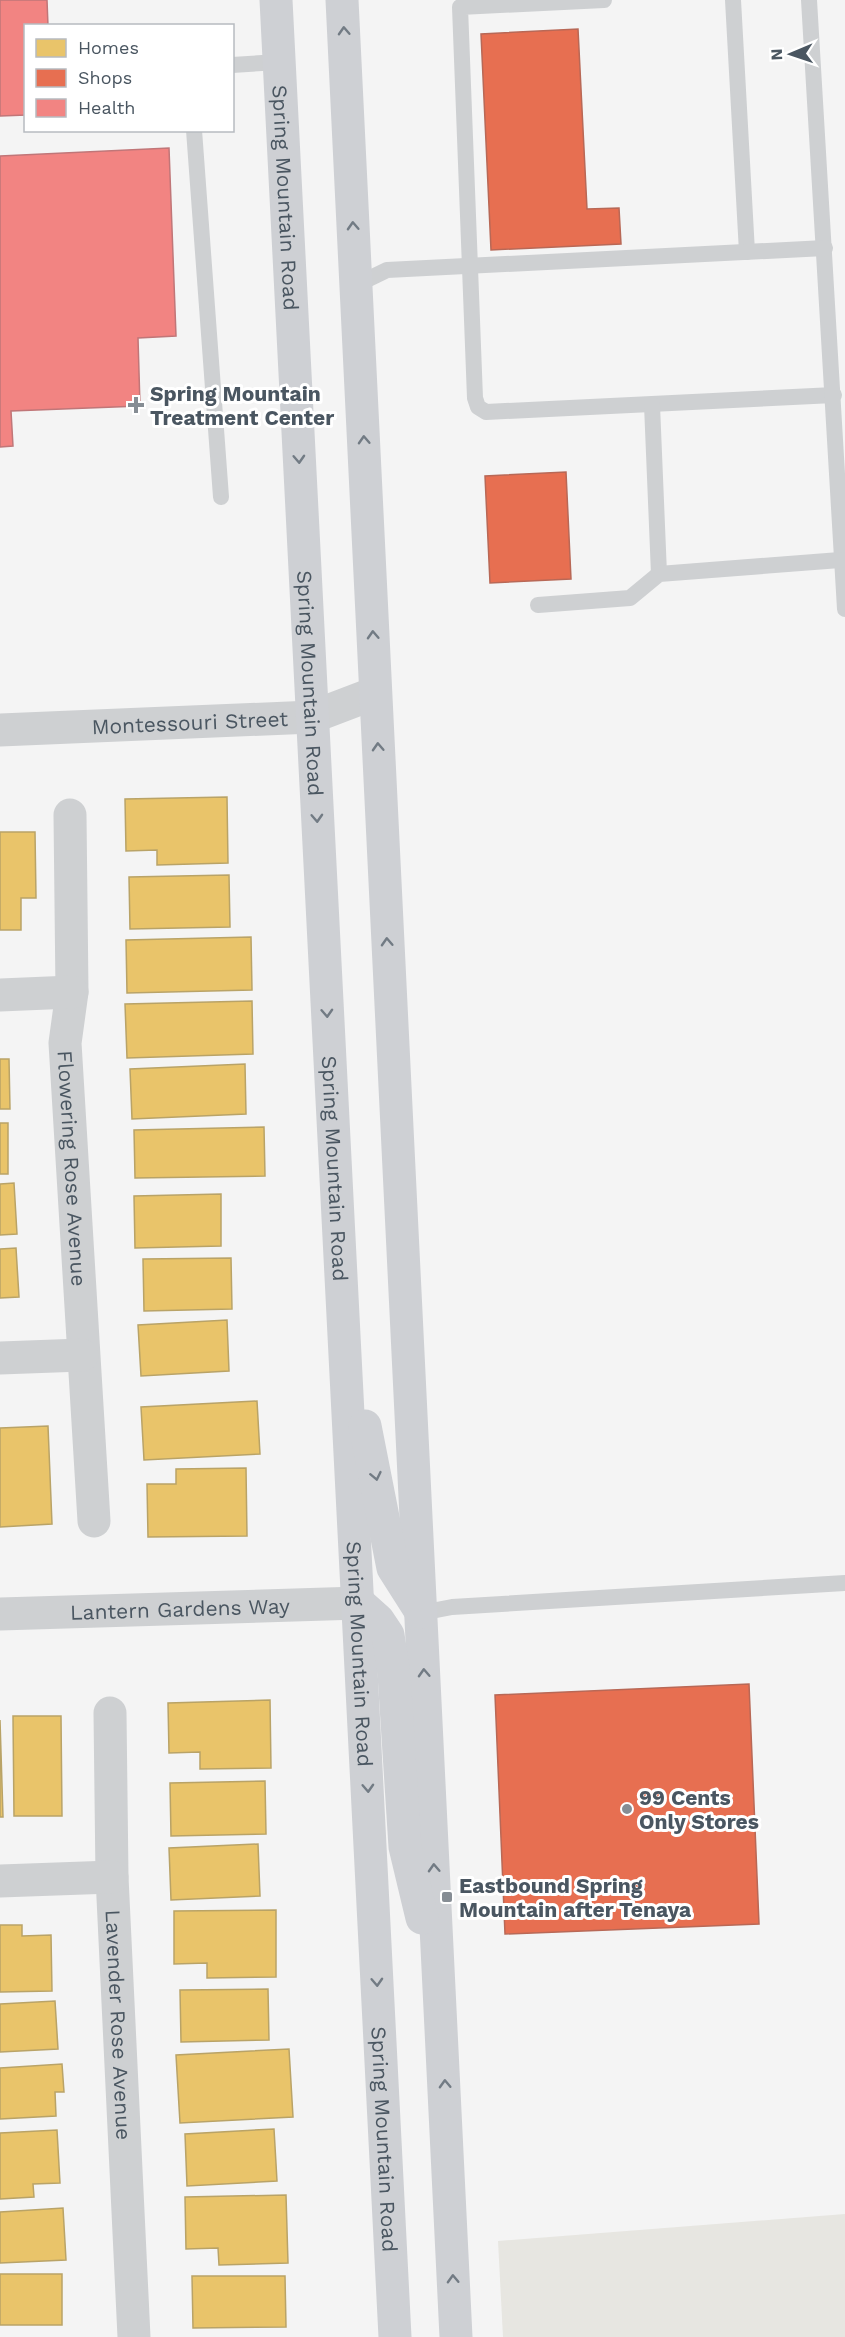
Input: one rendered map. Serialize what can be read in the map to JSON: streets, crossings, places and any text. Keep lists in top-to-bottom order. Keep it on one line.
{"streets":{"main road":["Spring Mountain Road"],"street":["Montessouri Street","Flowering Rose Avenue","Lantern Gardens Way","Lavender Rose Avenue"]},"crossings":[["Spring Mountain Road","Montessouri Street"],["Spring Mountain Road","Lantern Gardens Way"]],"places":{"health":["Spring Mountain Treatment Center"],"other":["99 Cents Only Stores"],"transit":["Eastbound Spring Mountain after Tenaya"]},"legend":["Homes","Shops","Health"],"north":"left"}
